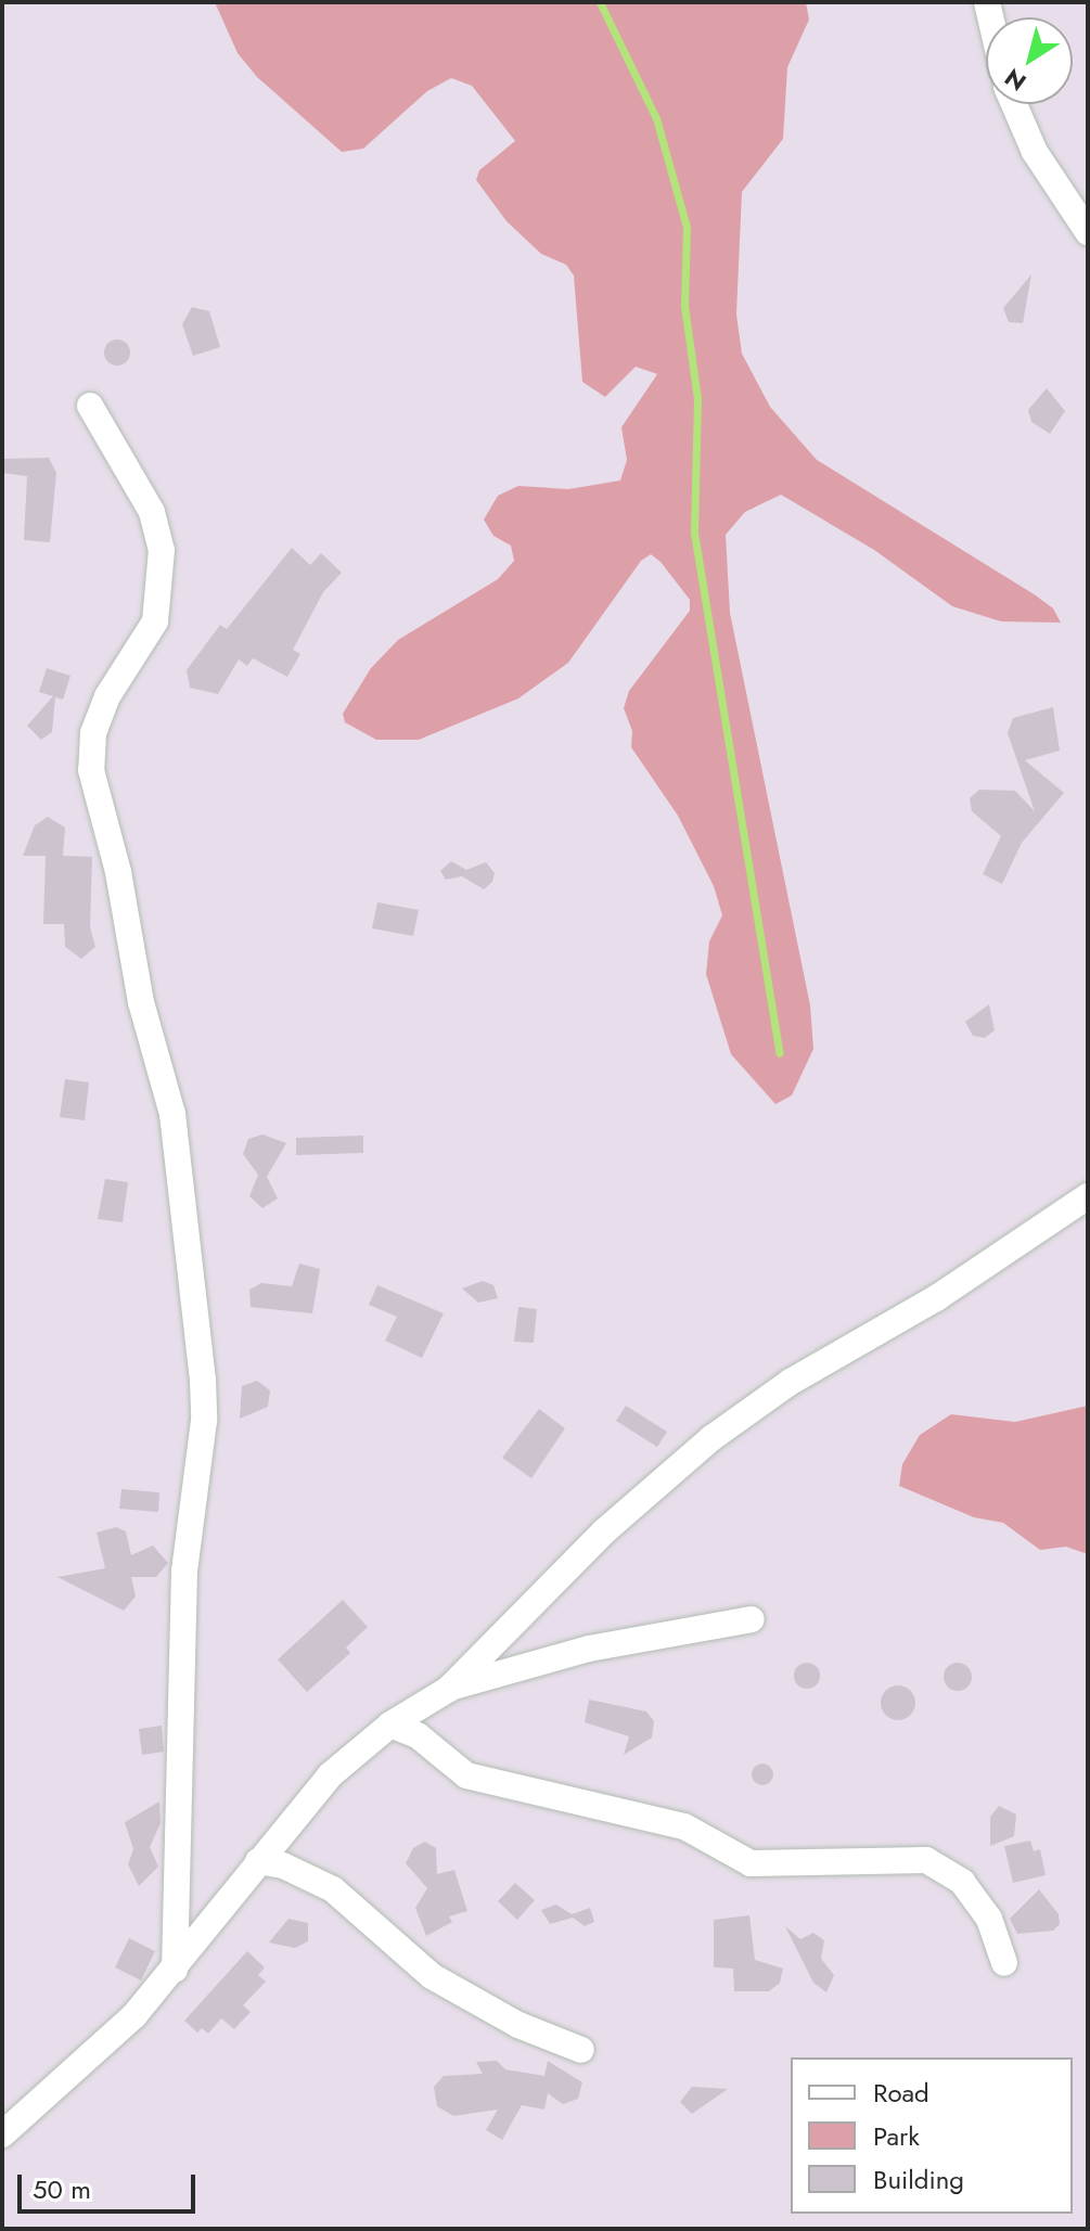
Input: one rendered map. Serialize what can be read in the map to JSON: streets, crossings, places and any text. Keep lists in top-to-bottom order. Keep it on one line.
{"legend":["Road","Park","Building"],"scale_bar":"50 m","north":"bottom left"}
